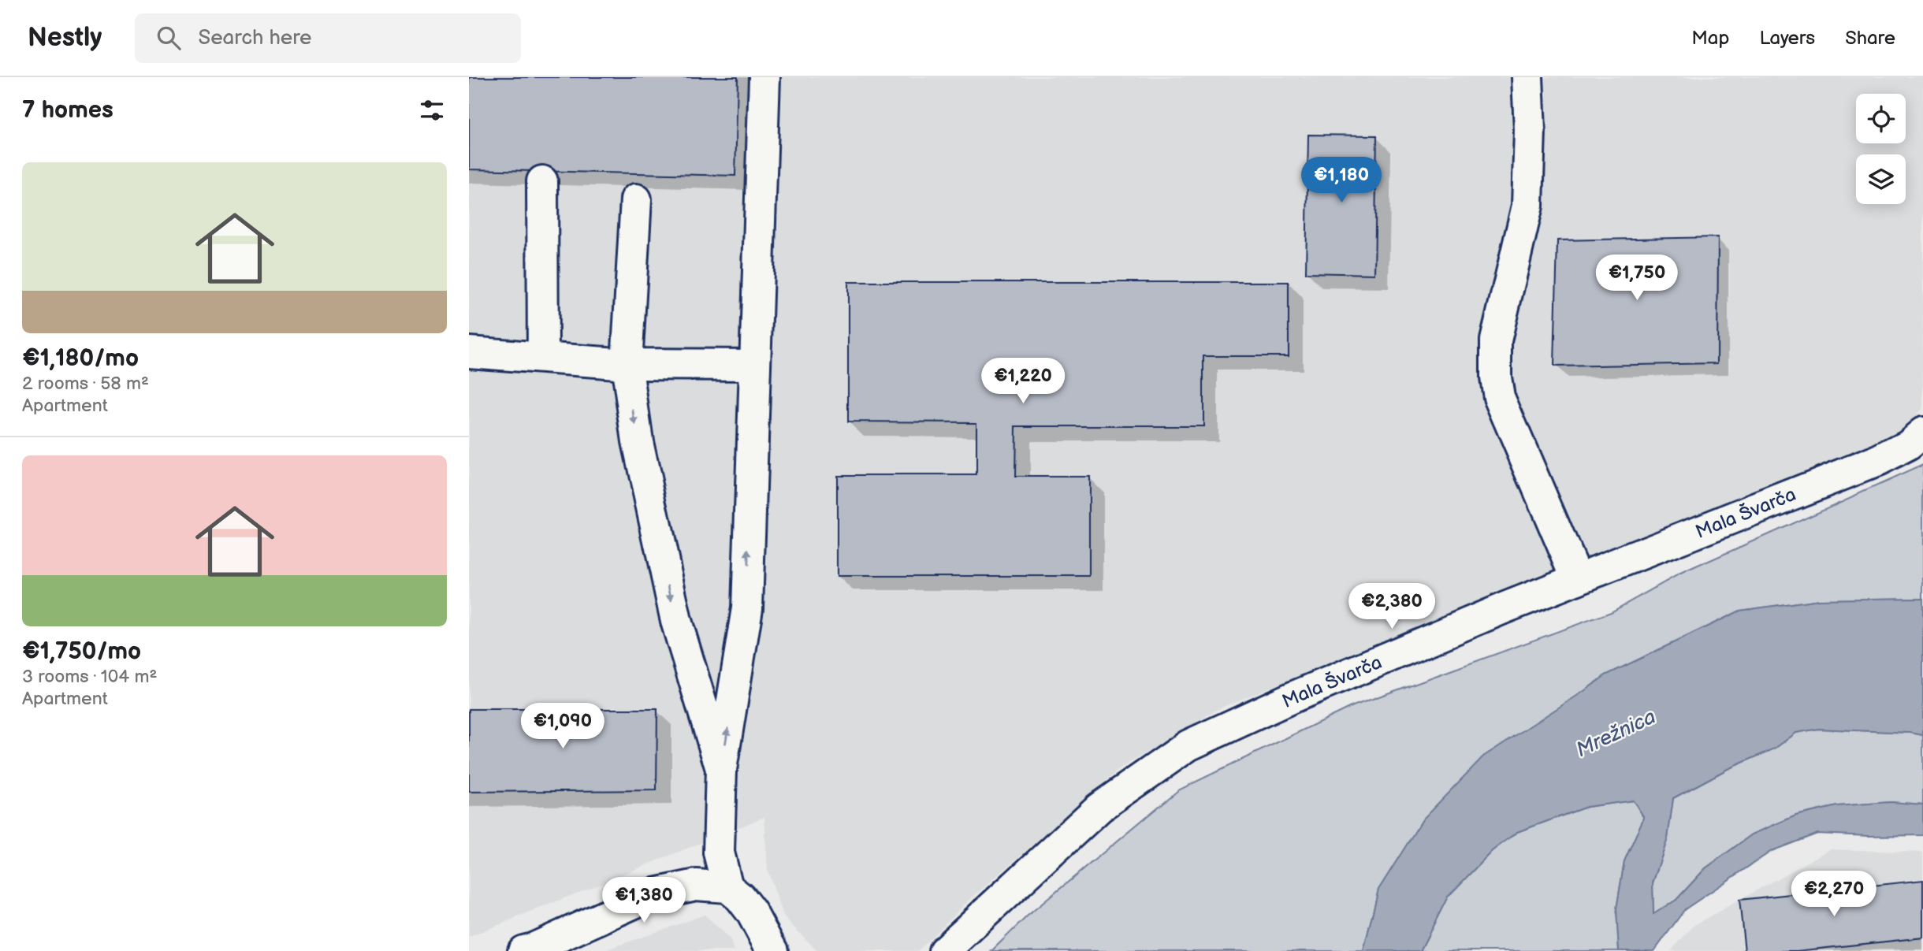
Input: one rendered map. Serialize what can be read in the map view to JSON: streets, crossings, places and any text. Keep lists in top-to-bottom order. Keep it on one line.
{"streets":{"street":["Mala Švarča"]},"water":["Mrežnica"],"page":{"header":"Nestly","search":"Search here","nav":["Map","Layers","Share"],"heading":"7 homes","list":[{"name":"€1,180/mo","note":"2 rooms · 58 m² · Apartment"},{"name":"€1,750/mo","note":"3 rooms · 104 m² · Apartment"}],"price":["€1,180","€1,750","€1,220","€2,380","€1,090","€2,270","€1,380"]}}
